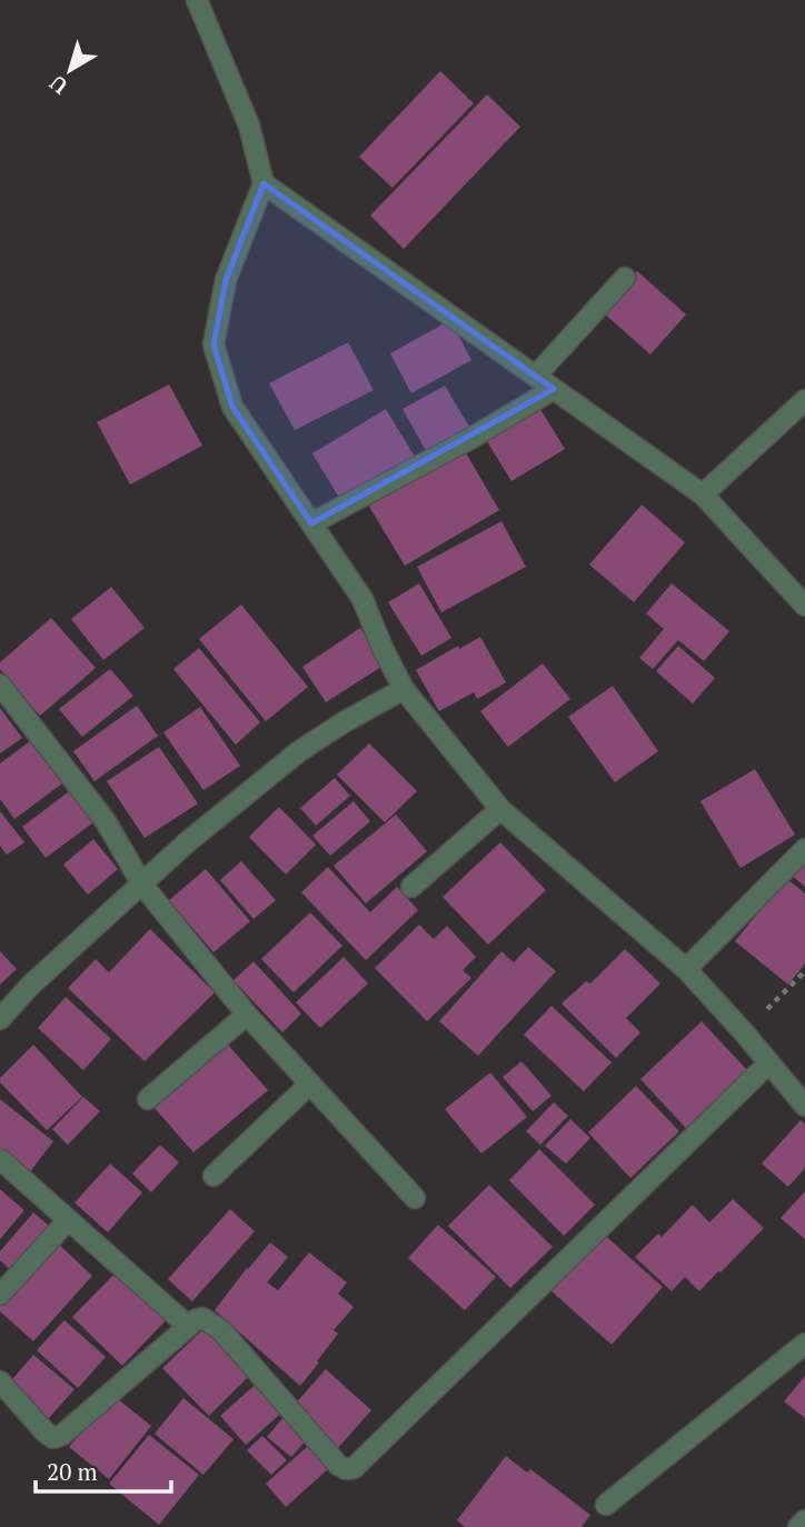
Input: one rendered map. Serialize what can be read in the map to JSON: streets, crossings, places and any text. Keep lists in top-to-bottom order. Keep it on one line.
{"scale_bar":"20 m","north":"bottom left"}
